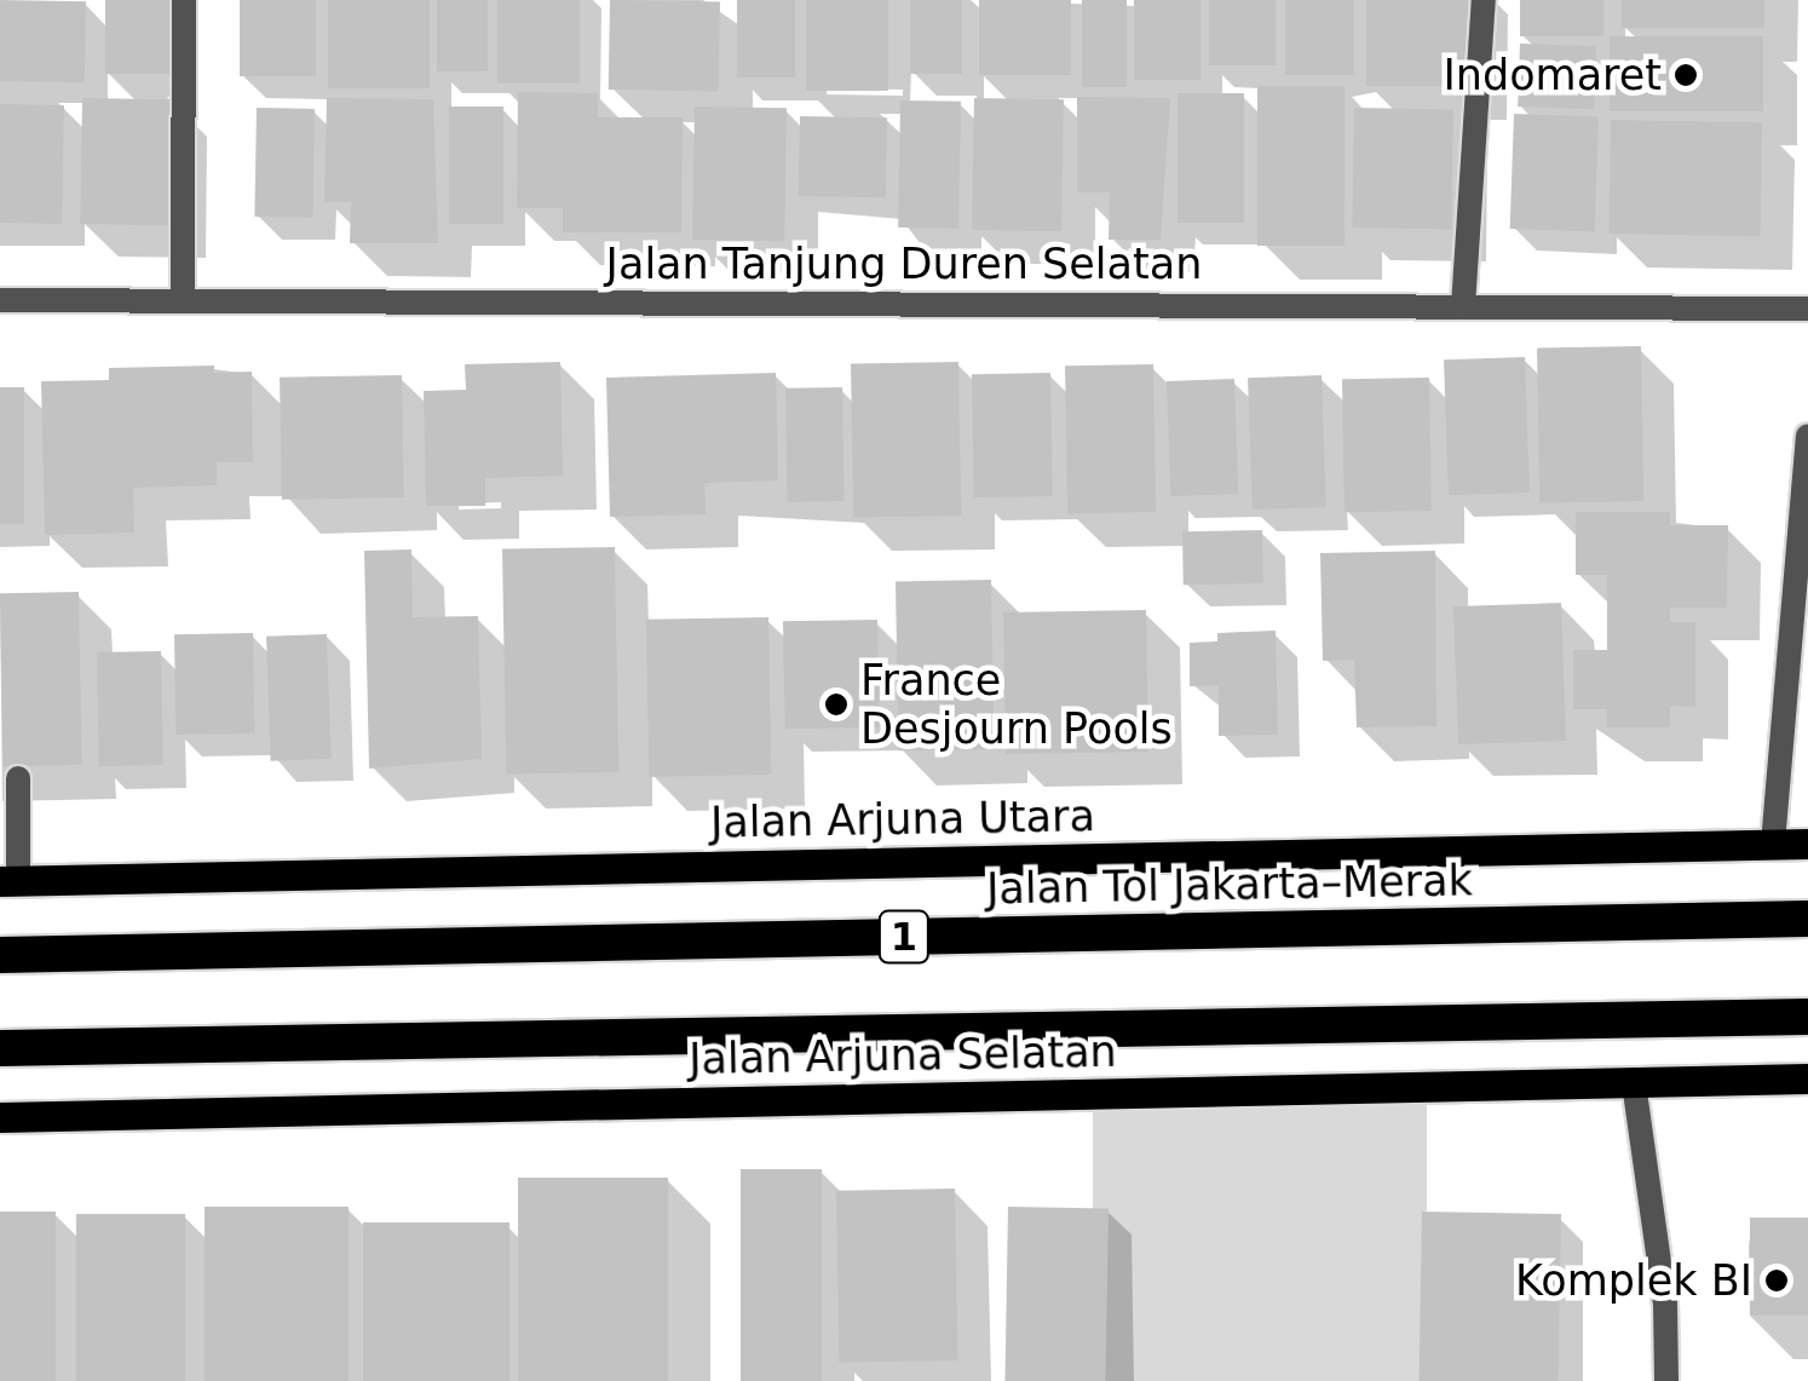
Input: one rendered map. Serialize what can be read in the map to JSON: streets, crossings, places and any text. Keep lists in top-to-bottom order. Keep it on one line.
{"streets":{"highway":["Jalan Tol Jakarta–Merak","1"],"main road":["Jalan Arjuna Utara","Jalan Arjuna Selatan"],"street":["Jalan Tanjung Duren Selatan"]},"places":["Indomaret","France Desjourn Pools","Komplek BI"]}
